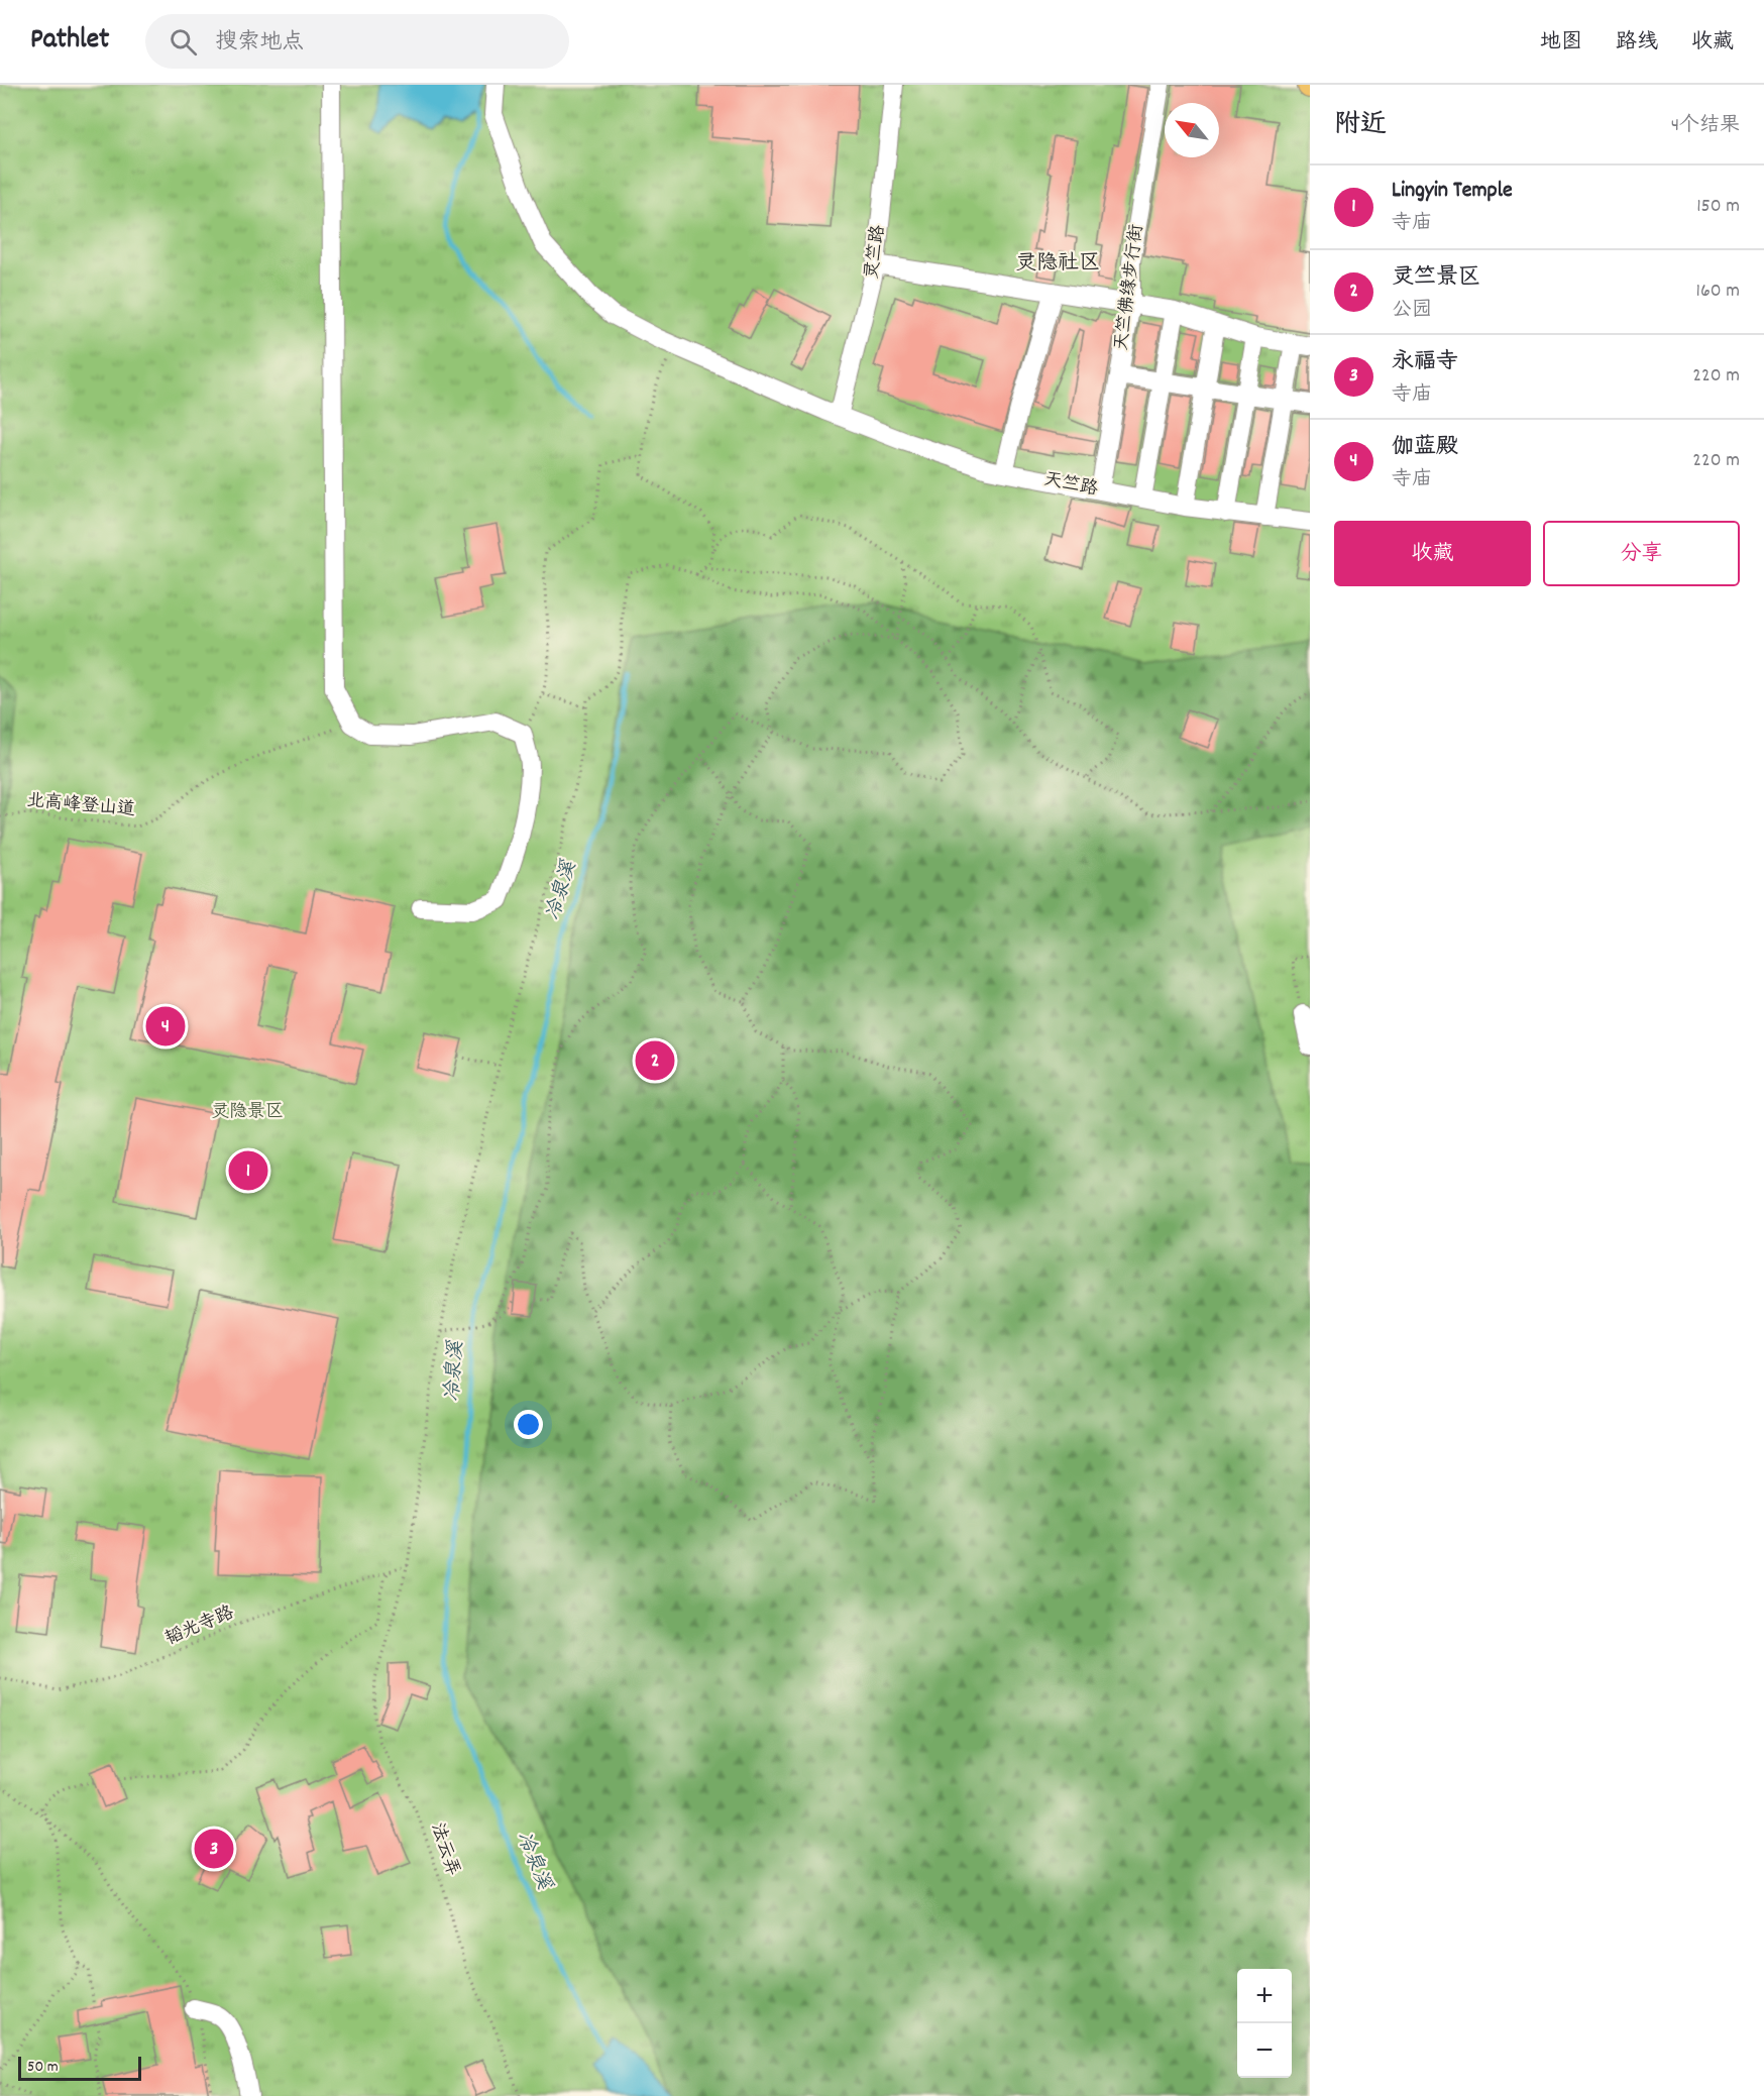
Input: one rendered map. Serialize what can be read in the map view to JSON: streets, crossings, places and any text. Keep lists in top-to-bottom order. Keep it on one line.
{"streets":{"street":["灵竺路","天竺佛缘步行街","天竺路"],"path":["北高峰登山道","韬光寺路","法云弄"]},"crossings":[["灵竺路","天竺路"],["天竺佛缘步行街","天竺路"],["韬光寺路","法云弄"]],"districts":["灵隐社区"],"water":["冷泉溪"],"parks":["灵隐景区"],"scale_bar":"50 m","north":"top left","page":{"header":"Pathlet","search":"搜索地点","nav":["地图","路线","收藏"],"heading":["附近","4个结果"],"list":[{"mark":"1","name":"Lingyin Temple","note":"寺庙","value":"150 m"},{"mark":"2","name":"灵竺景区","note":"公园","value":"160 m"},{"mark":"3","name":"永福寺","note":"寺庙","value":"220 m"},{"mark":"4","name":"伽蓝殿","note":"寺庙","value":"220 m"}],"buttons":["收藏","分享"],"pins":["4","2","1","3"],"map_buttons":["+","−"],"scale":"50 m"}}
